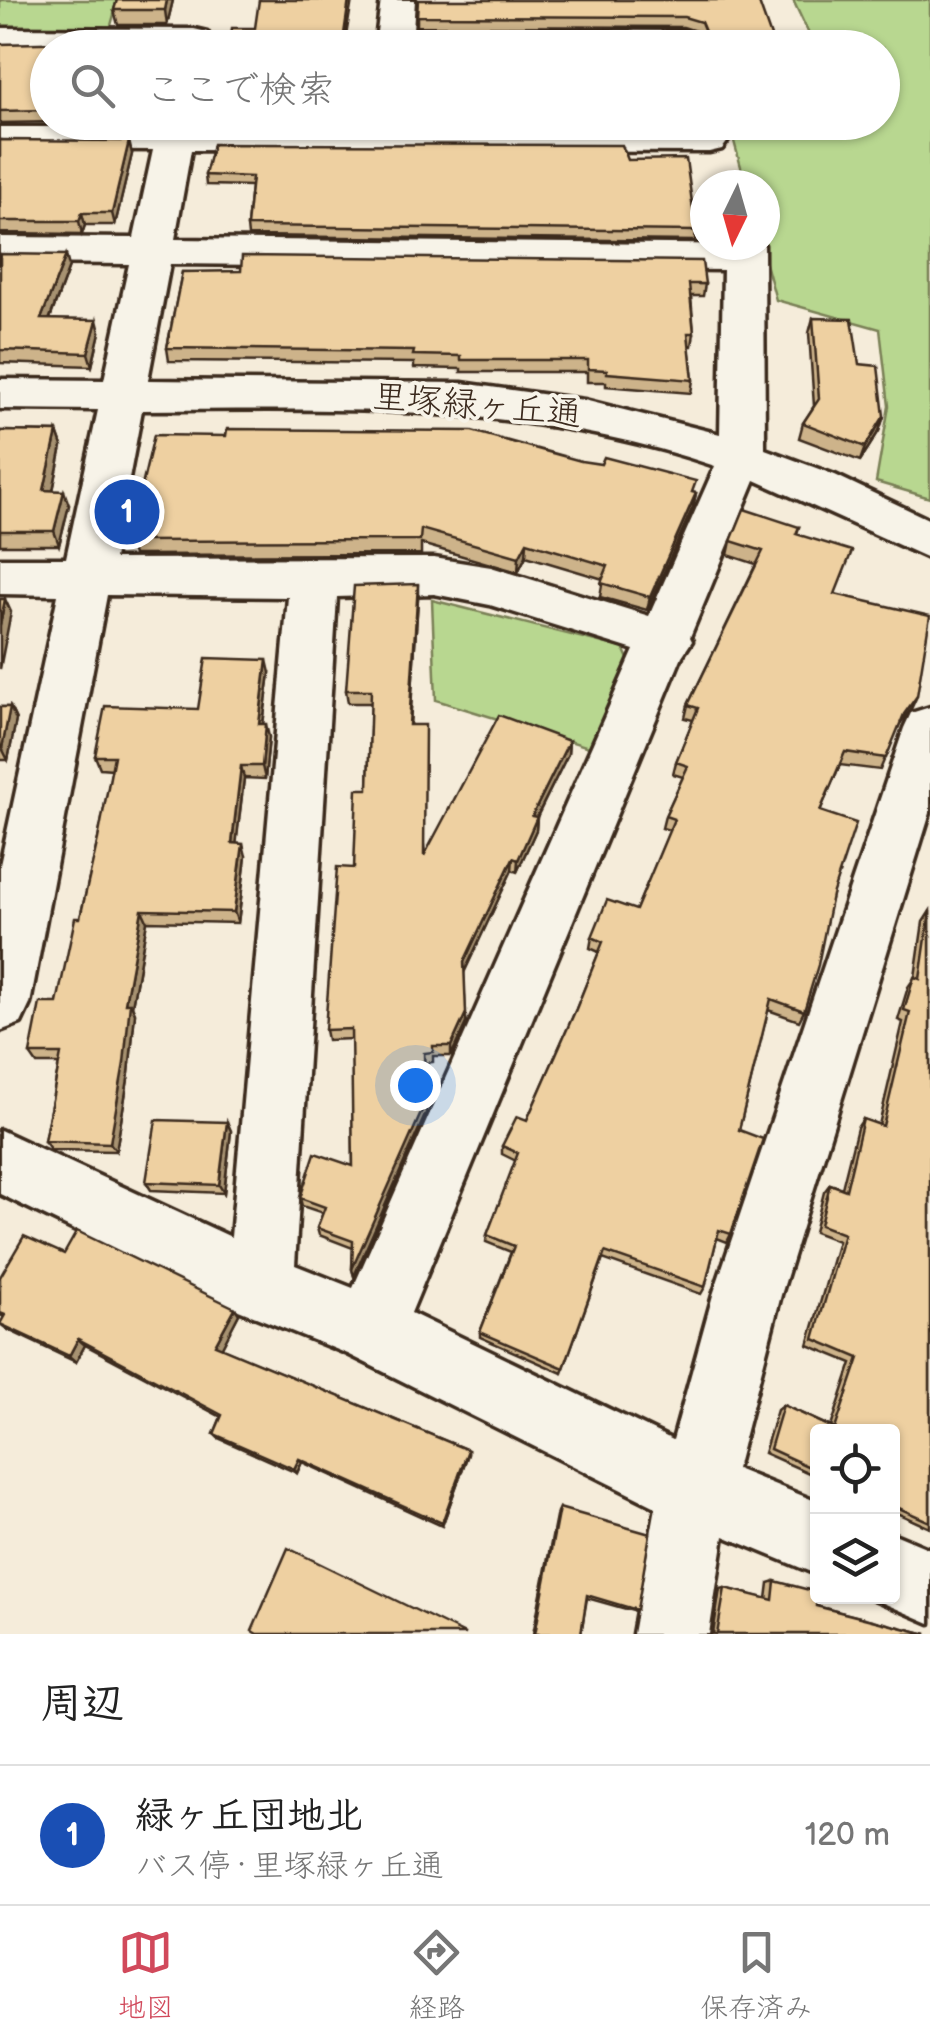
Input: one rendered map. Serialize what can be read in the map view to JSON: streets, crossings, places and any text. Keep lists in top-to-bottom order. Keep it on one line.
{"streets":{"street":["里塚緑ヶ丘通"]},"north":"bottom","page":{"search":"ここで検索","pins":"1","heading":"周辺","list":[{"mark":"1","name":"緑ヶ丘団地北","note":"バス停 · 里塚緑ヶ丘通","value":"120 m"}],"nav":["地図","経路","保存済み"]}}
